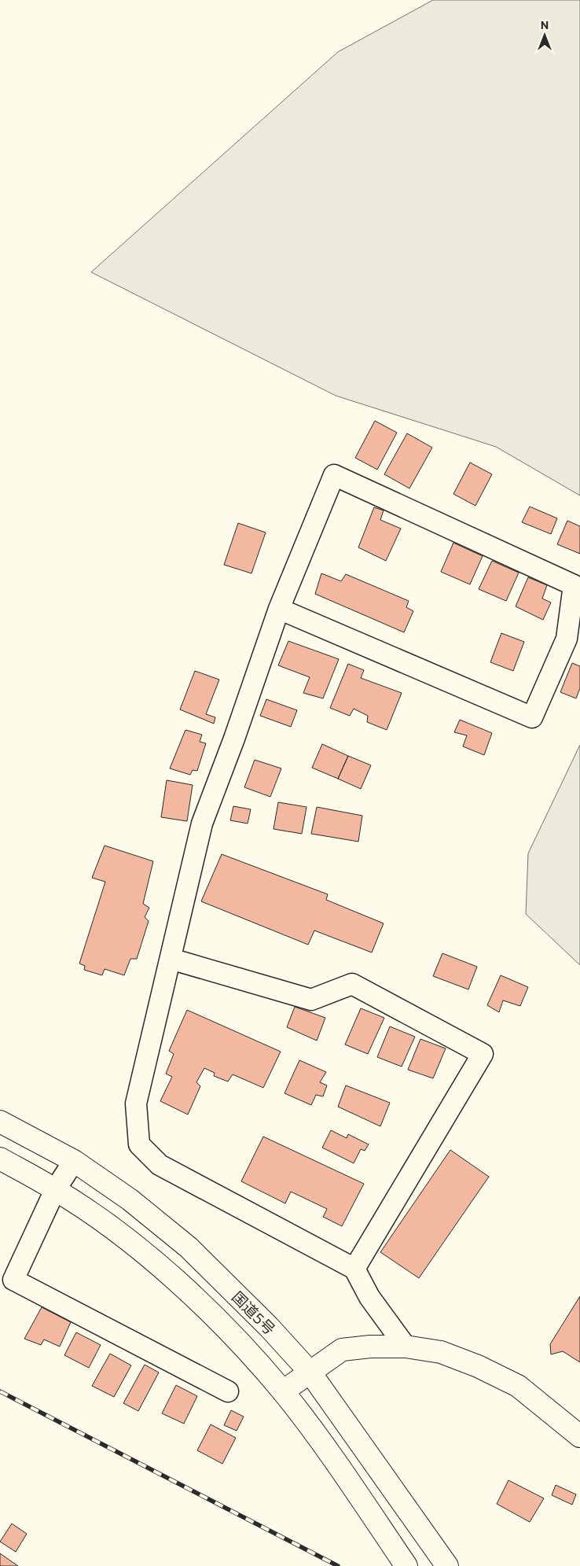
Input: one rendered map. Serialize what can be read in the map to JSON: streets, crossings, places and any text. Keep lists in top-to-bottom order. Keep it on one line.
{"streets":{"main road":["国道5号"]},"north":"top"}
